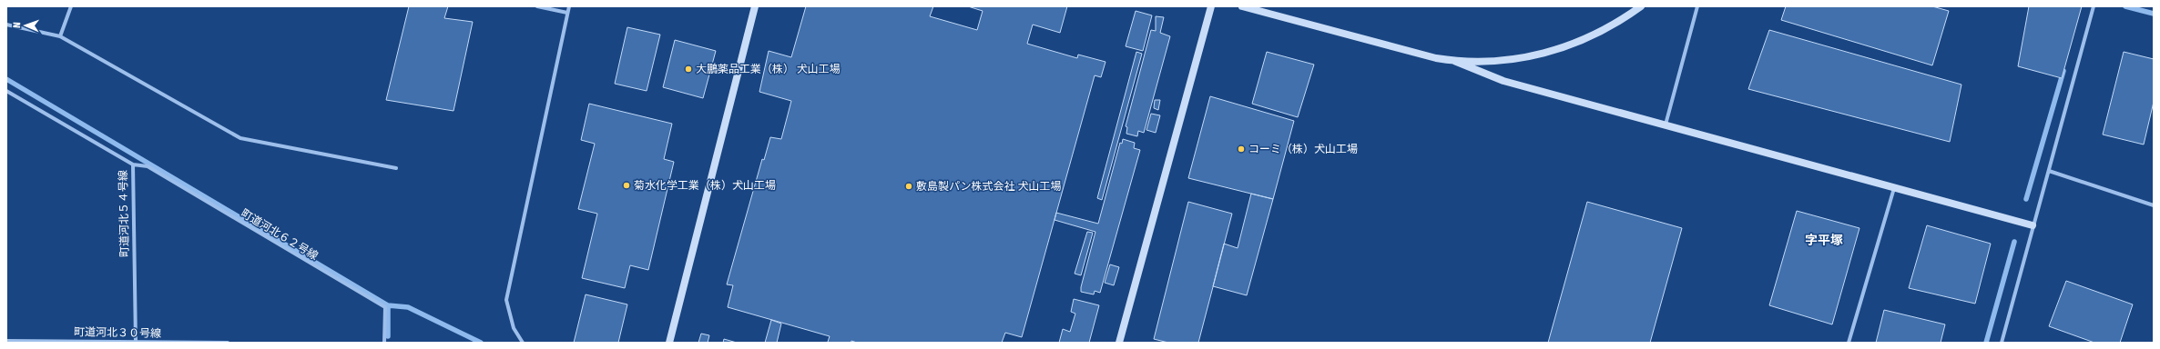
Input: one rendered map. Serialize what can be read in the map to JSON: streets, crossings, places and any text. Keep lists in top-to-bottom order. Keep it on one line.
{"streets":{"street":["町道河北５４号線","町道河北６２号線","町道河北３０号線"]},"crossings":[["町道河北５４号線","町道河北６２号線"],["町道河北５４号線","町道河北３０号線"]],"districts":["字平塚"],"places":["大鵬薬品工業（株） 犬山工場","コーミ（株）犬山工場","菊水化学工業（株）犬山工場","敷島製パン株式会社 犬山工場"],"north":"left"}
